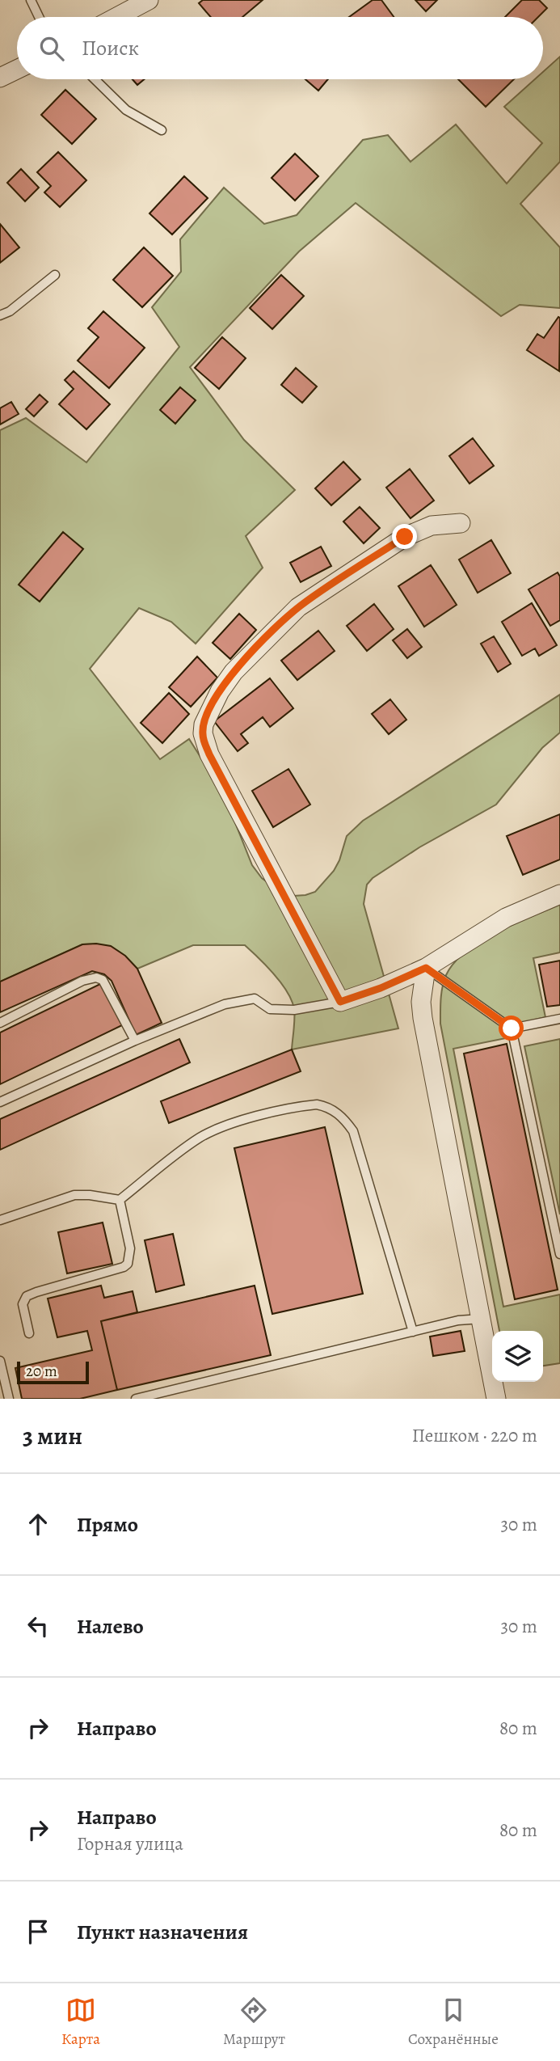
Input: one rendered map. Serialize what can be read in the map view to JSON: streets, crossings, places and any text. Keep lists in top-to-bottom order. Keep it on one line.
{"scale_bar":"20 m","page":{"search":"Поиск","scale":"20 m","heading":["3 мин","Пешком · 220 m"],"list":[["Прямо","30 m"],["Налево","30 m"],["Направо","80 m"],["Направо","Горная улица","80 m"],"Пункт назначения"],"nav":["Карта","Маршрут","Сохранённые"]}}
